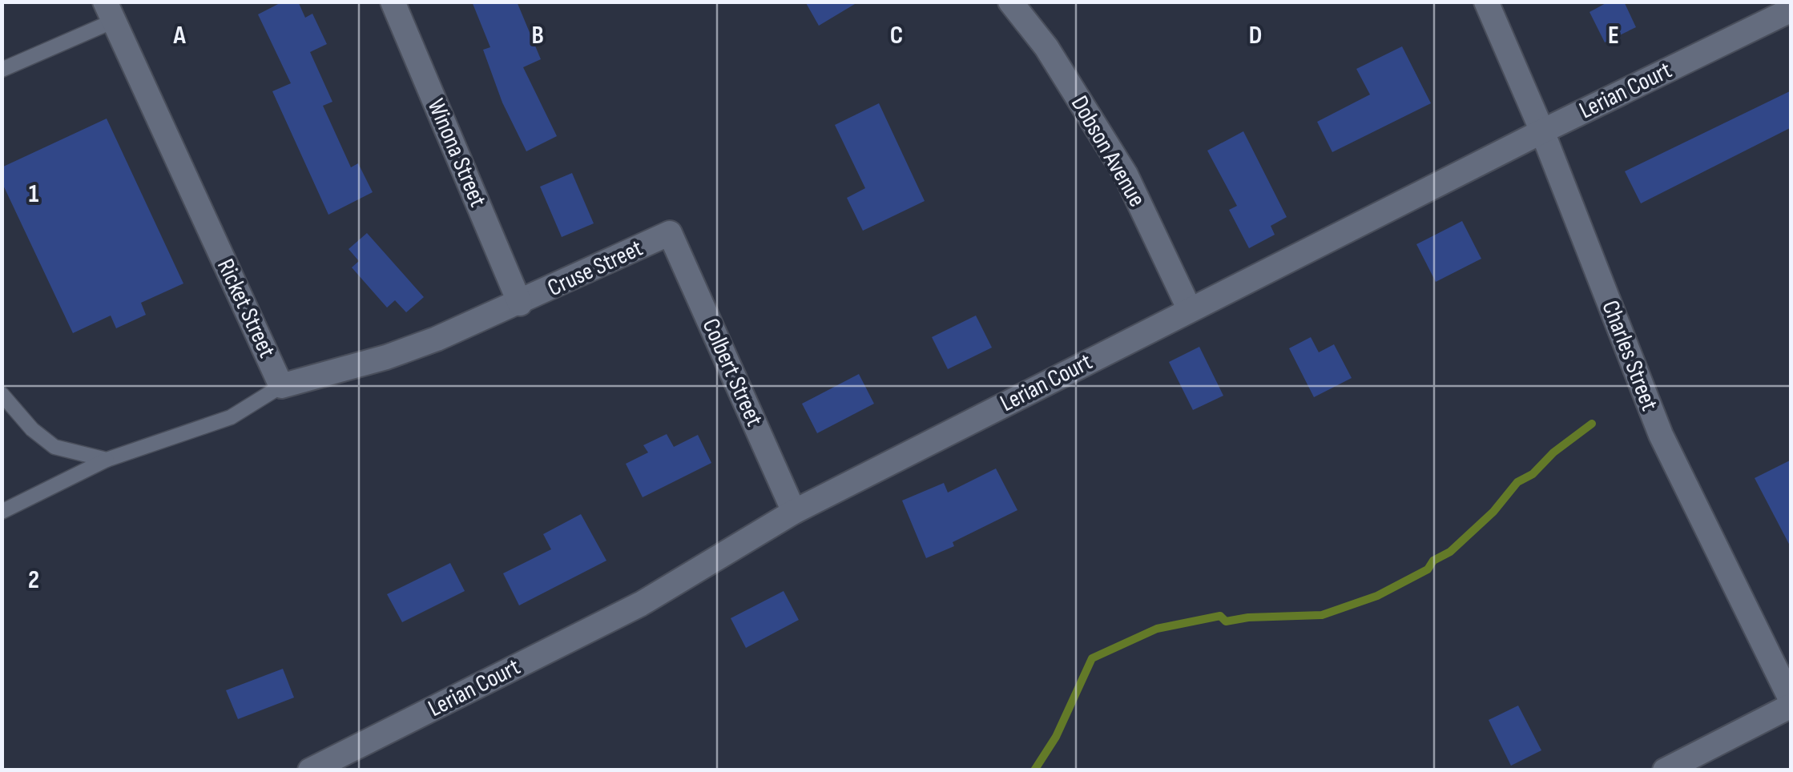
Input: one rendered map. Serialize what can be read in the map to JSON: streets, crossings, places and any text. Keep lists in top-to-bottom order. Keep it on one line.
{"streets":{"street":["Lerian Court","Dobson Avenue","Winona Street","Cruse Street","Ricket Street","Charles Street","Colbert Street"]},"crossings":[["Lerian Court","Dobson Avenue"],["Lerian Court","Charles Street"],["Lerian Court","Colbert Street"],["Winona Street","Cruse Street"],["Winona Street","Ricket Street"],["Cruse Street","Ricket Street"],["Cruse Street","Colbert Street"]],"grid":{"columns":["A","B","C","D","E"],"rows":["1","2"]}}
